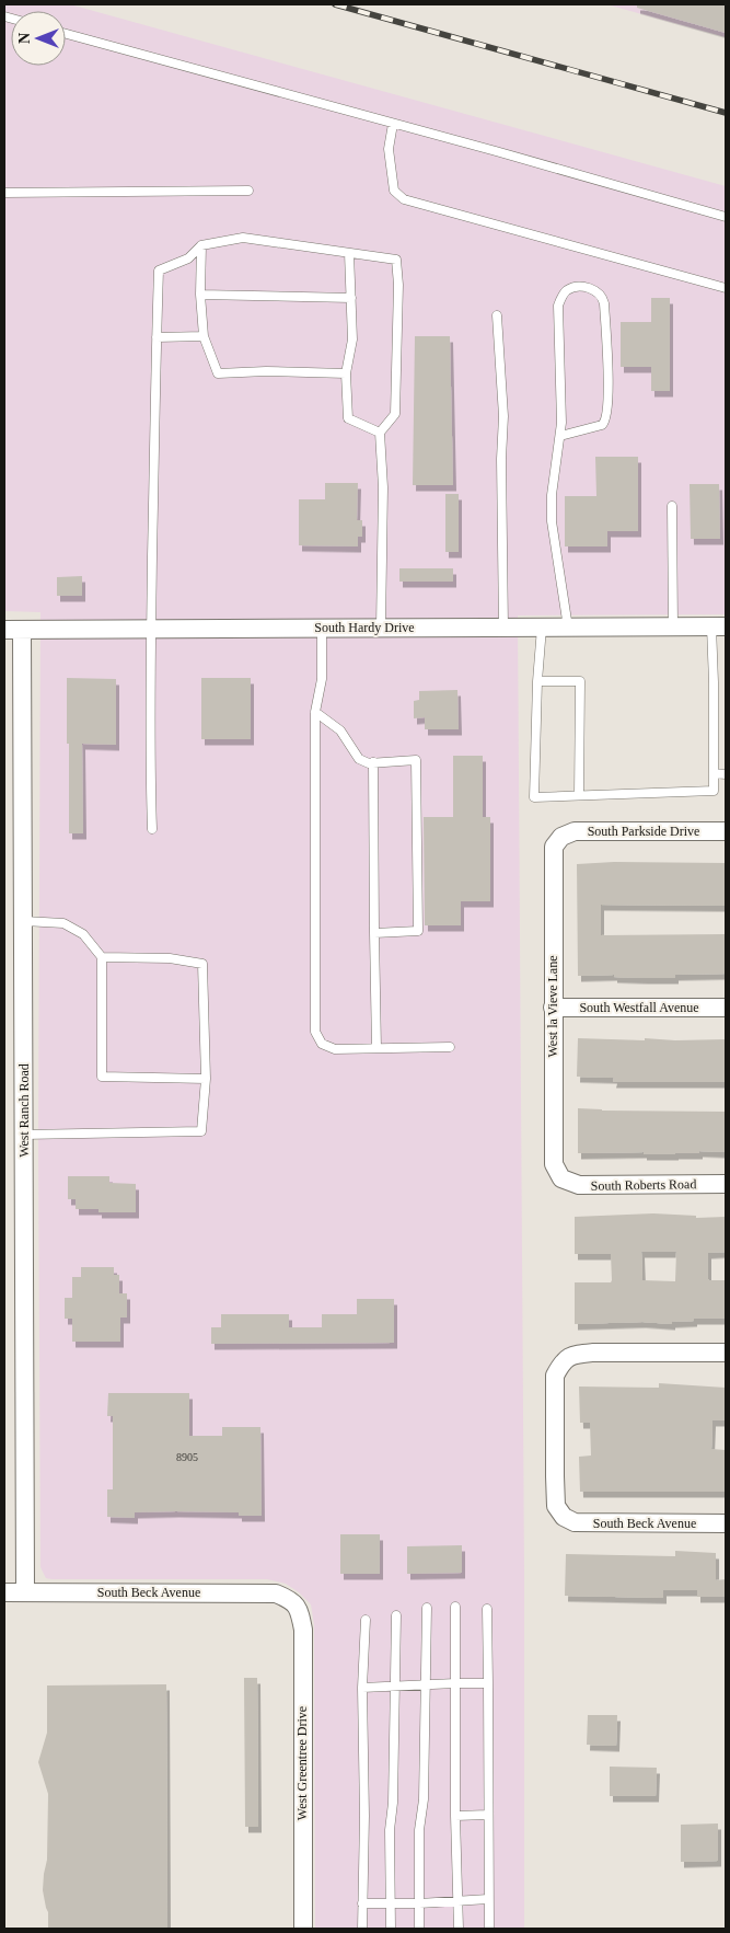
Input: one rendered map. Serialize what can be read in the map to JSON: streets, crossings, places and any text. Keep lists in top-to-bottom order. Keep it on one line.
{"streets":{"street":["South Hardy Drive","South Parkside Drive","West la Vieve Lane","South Westfall Avenue","West Ranch Road","South Roberts Road","South Beck Avenue","West Greentree Drive"]},"crossings":[["South Hardy Drive","West Ranch Road"],["South Parkside Drive","West la Vieve Lane"],["West la Vieve Lane","South Westfall Avenue"],["West la Vieve Lane","South Roberts Road"],["West Ranch Road","South Beck Avenue"],["South Beck Avenue","West Greentree Drive"]],"house_numbers":["8905"],"north":"left"}
